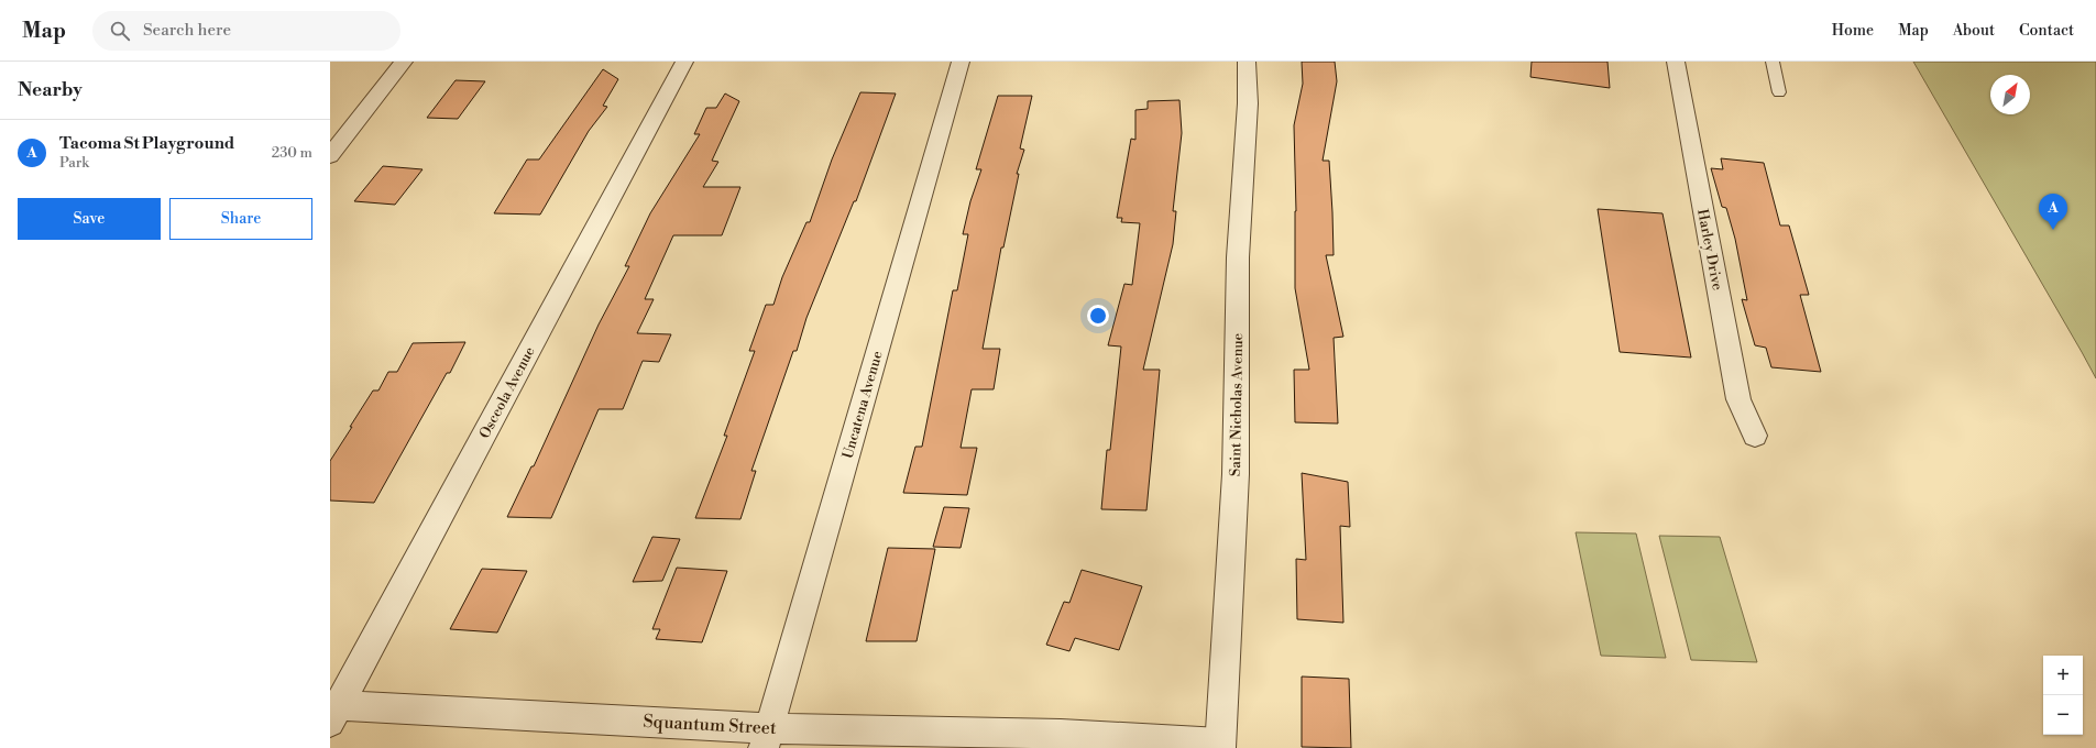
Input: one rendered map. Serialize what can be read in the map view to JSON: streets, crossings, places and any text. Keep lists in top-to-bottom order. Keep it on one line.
{"streets":{"street":["Harley Drive","Osceola Avenue","Uncatena Avenue","Saint Nicholas Avenue","Squantum Street"]},"crossings":[["Osceola Avenue","Squantum Street"],["Uncatena Avenue","Squantum Street"],["Saint Nicholas Avenue","Squantum Street"]],"north":"top right","page":{"header":"Map","search":"Search here","nav":["Home","Map","About","Contact"],"heading":"Nearby","list":[{"mark":"A","name":"Tacoma St Playground","note":"Park","value":"230 m"}],"buttons":["Save","Share"],"pins":"A","map_buttons":["+","−"]}}
